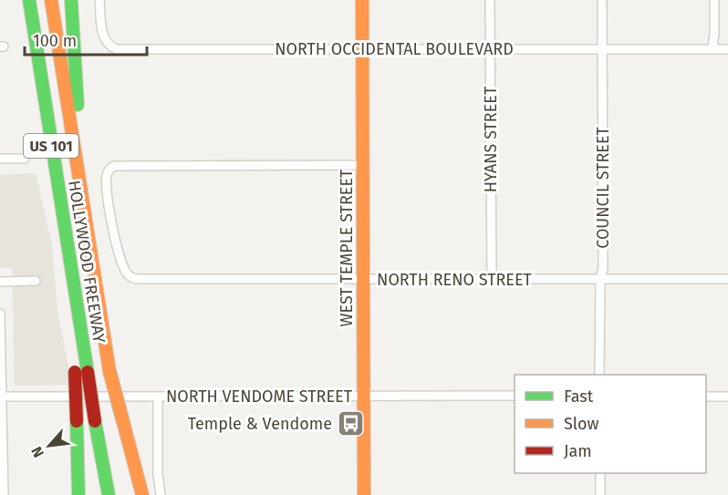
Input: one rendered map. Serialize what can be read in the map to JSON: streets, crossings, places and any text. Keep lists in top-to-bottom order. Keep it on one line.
{"streets":{"main road":["US 101","WEST TEMPLE STREET","HOLLYWOOD FREEWAY"],"street":["NORTH OCCIDENTAL BOULEVARD","HYANS STREET","COUNCIL STREET","NORTH RENO STREET","NORTH VENDOME STREET"]},"crossings":[["NORTH OCCIDENTAL BOULEVARD","HYANS STREET"],["NORTH OCCIDENTAL BOULEVARD","COUNCIL STREET"],["NORTH OCCIDENTAL BOULEVARD","WEST TEMPLE STREET"],["HYANS STREET","NORTH RENO STREET"],["COUNCIL STREET","NORTH RENO STREET"],["WEST TEMPLE STREET","NORTH RENO STREET"],["WEST TEMPLE STREET","NORTH VENDOME STREET"]],"places":{"bus stop":["Temple & Vendome"]},"legend":["Fast","Slow","Jam"],"scale_bar":"100 m","north":"bottom left"}
